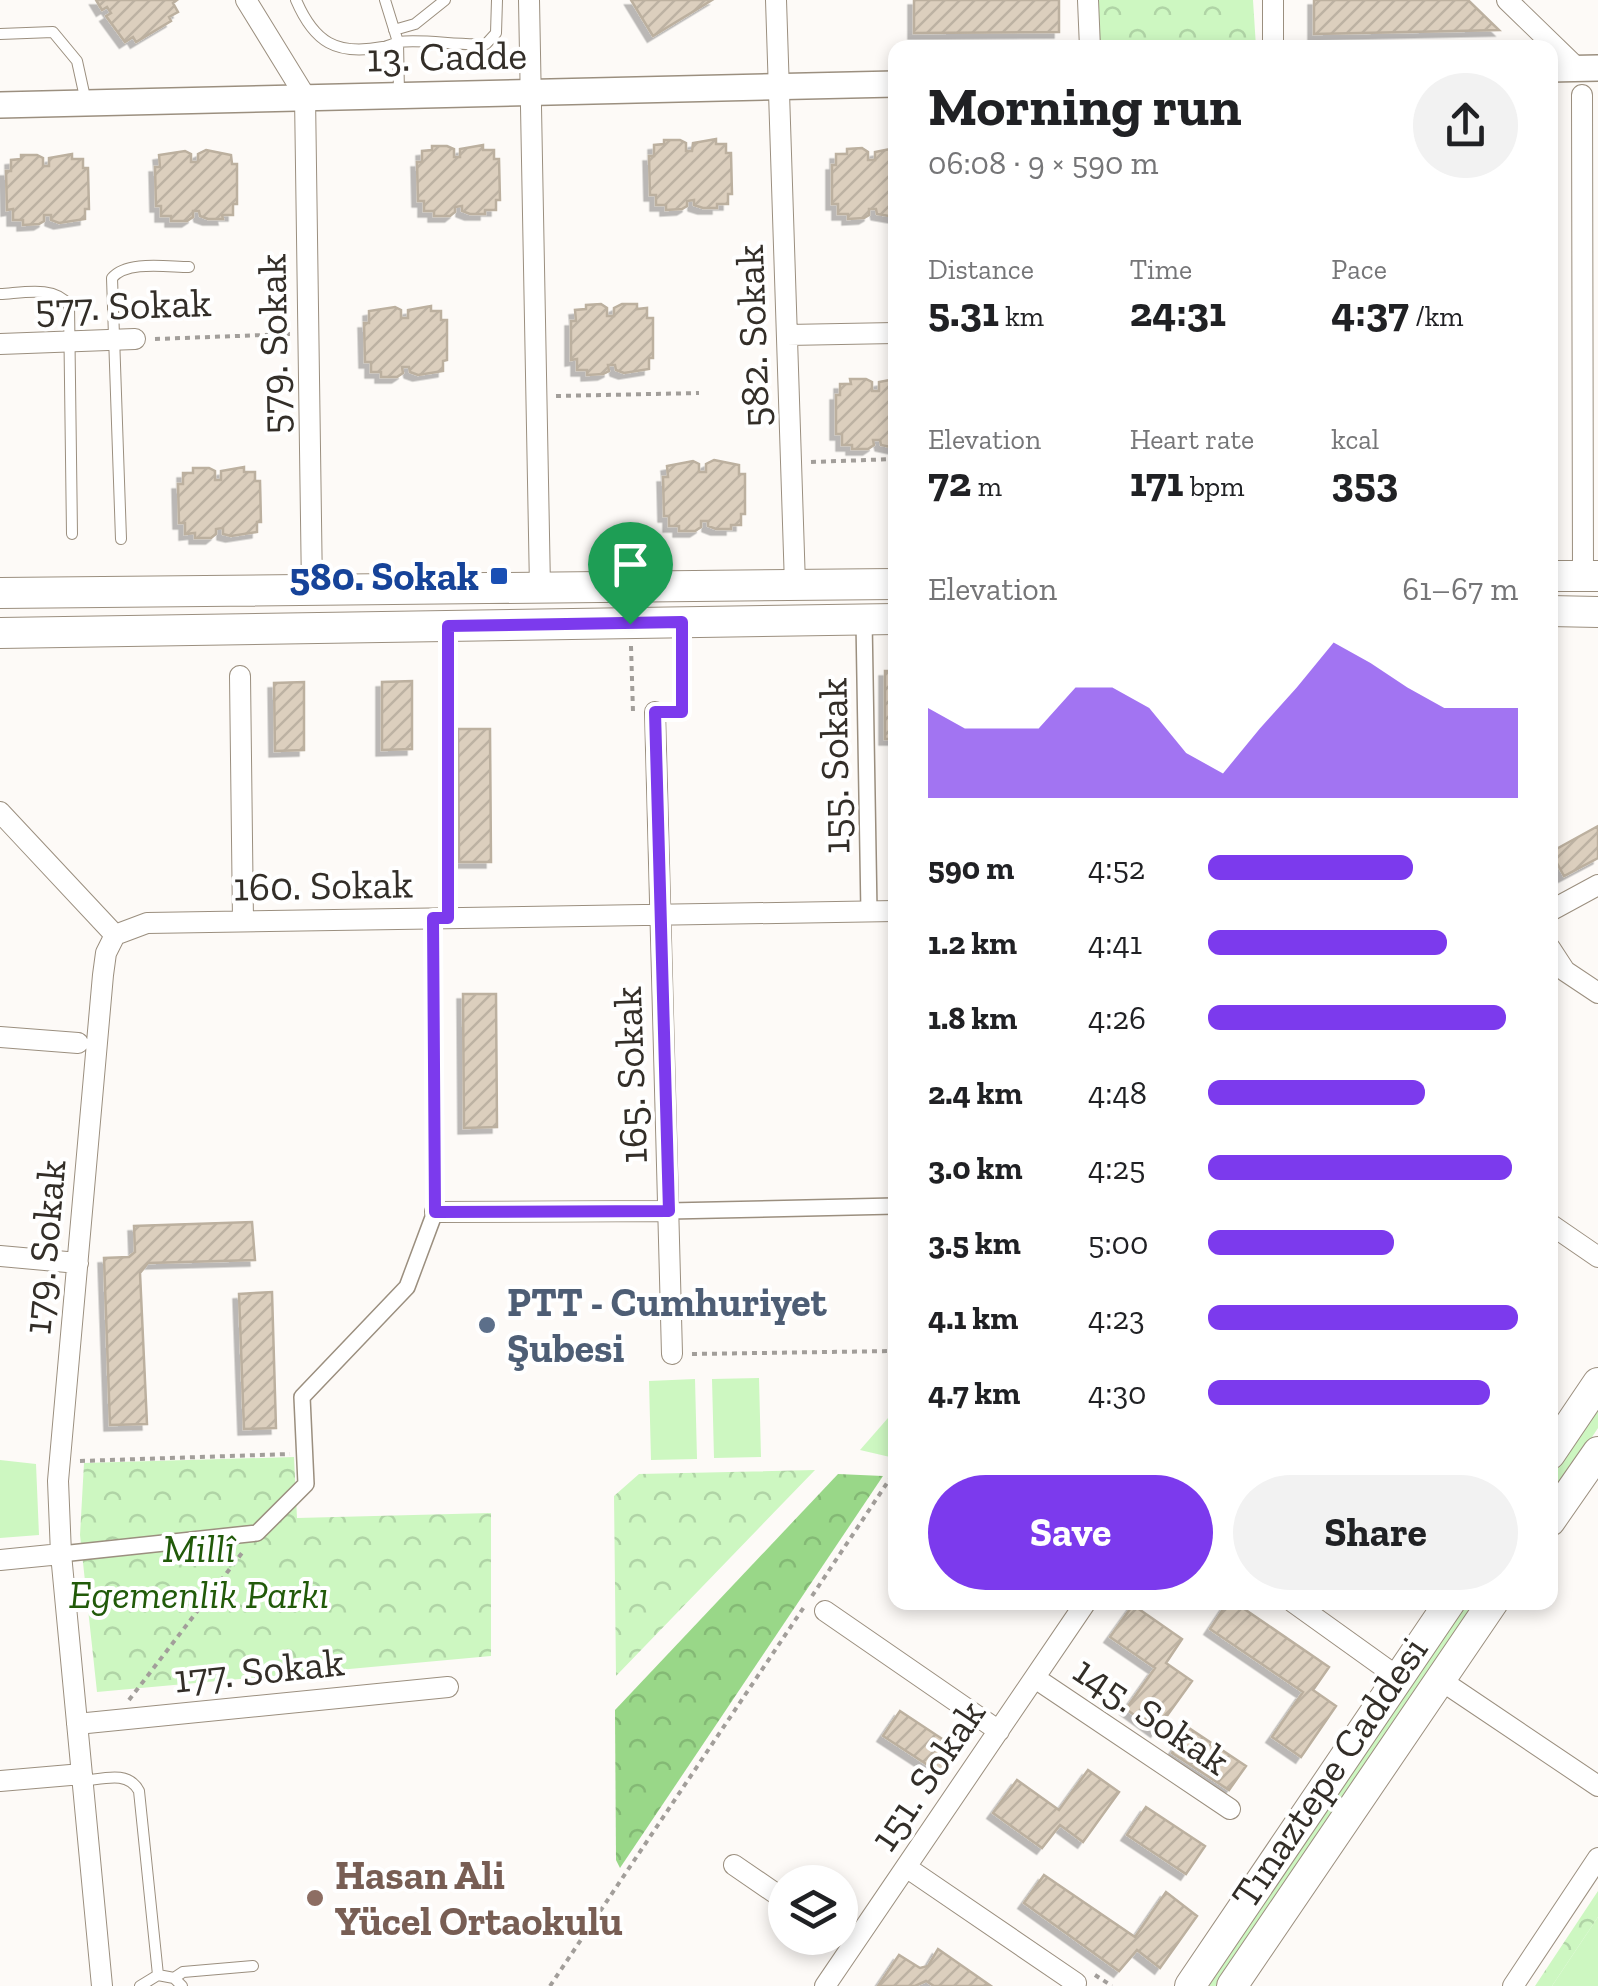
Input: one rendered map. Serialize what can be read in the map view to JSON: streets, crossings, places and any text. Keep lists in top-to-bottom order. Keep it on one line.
{"streets":{"main road":["Tınaztepe Caddesi"],"street":["13. Cadde","577. Sokak","582. Sokak","579. Sokak","155. Sokak","160. Sokak","165. Sokak","179. Sokak","177. Sokak","145. Sokak","151. Sokak"]},"crossings":[["13. Cadde","582. Sokak"],["13. Cadde","579. Sokak"],["577. Sokak","579. Sokak"],["155. Sokak","160. Sokak"],["160. Sokak","165. Sokak"],["160. Sokak","179. Sokak"],["179. Sokak","177. Sokak"],["145. Sokak","151. Sokak"]],"parks":["Millî Egemenlik Parkı"],"places":{"transit":["580. Sokak"],"other":["PTT - Cumhuriyet Şubesi","Hasan Ali Yücel Ortaokulu"]},"page":{"heading":["Morning run","06:08 · 9 × 590 m"],"stats":[["Distance","5.31 km"],["Time","24:31"],["Pace","4:37 /km"],["Elevation","72 m"],["Heart rate","171 bpm"],["kcal","353"]],"chart":["Elevation","61–67 m"],"list":[{"name":"590 m","note":"4:52"},{"name":"1.2 km","note":"4:41"},{"name":"1.8 km","note":"4:26"},{"name":"2.4 km","note":"4:48"},{"name":"3.0 km","note":"4:25"},{"name":"3.5 km","note":"5:00"},{"name":"4.1 km","note":"4:23"},{"name":"4.7 km","note":"4:30"}],"buttons":["Save","Share"]}}
